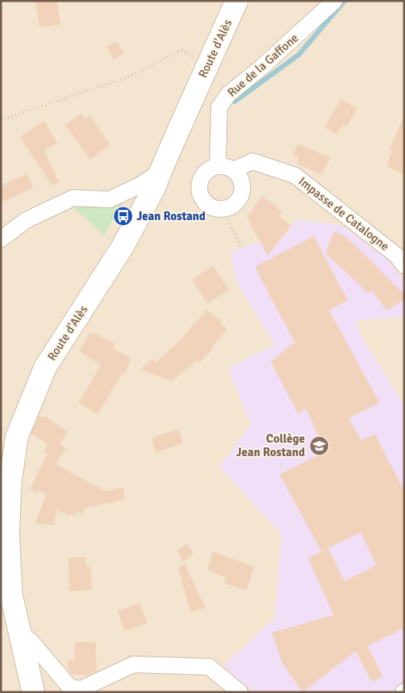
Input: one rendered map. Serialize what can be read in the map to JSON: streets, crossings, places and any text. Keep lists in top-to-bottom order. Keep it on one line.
{"streets":{"main road":["Route d'Alès"],"street":["Rue de la Gaffone","Impasse de Catalogne"]},"crossings":[["Rue de la Gaffone","Impasse de Catalogne"]],"places":{"bus stop":["Jean Rostand"],"school or university":["Collège Jean Rostand"]}}
